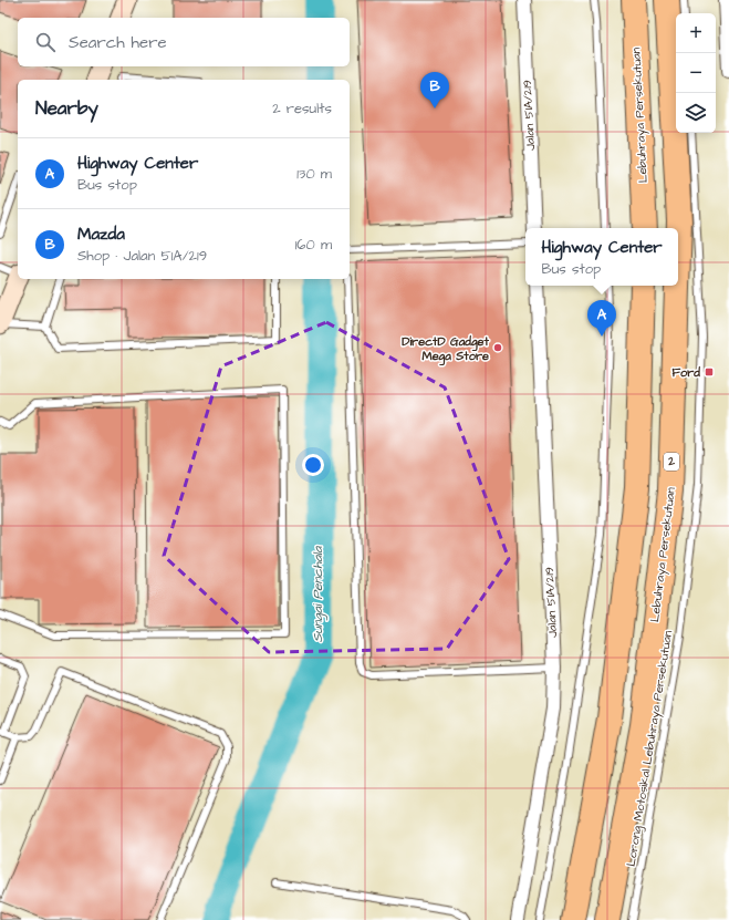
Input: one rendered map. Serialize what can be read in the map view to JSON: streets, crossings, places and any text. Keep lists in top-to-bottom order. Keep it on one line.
{"streets":{"highway":["Lebuhraya Persekutuan","2"],"street":["Jalan 51A/219"],"lane":["Lorong Motosikal Lebuhraya Persekutuan"]},"water":["Sungai Penchala"],"places":{"other":["DirectD Gadget Mega Store"],"transit":["Ford"]},"page":{"map_buttons":["+","−"],"search":"Search here","pins":["B","A"],"heading":["Nearby","2 results"],"list":[{"mark":"A","name":"Highway Center","note":"Bus stop","value":"130 m"},{"mark":"B","name":"Mazda","note":"Shop · Jalan 51A/219","value":"160 m"}],"popup":["Highway Center","Bus stop"]}}
